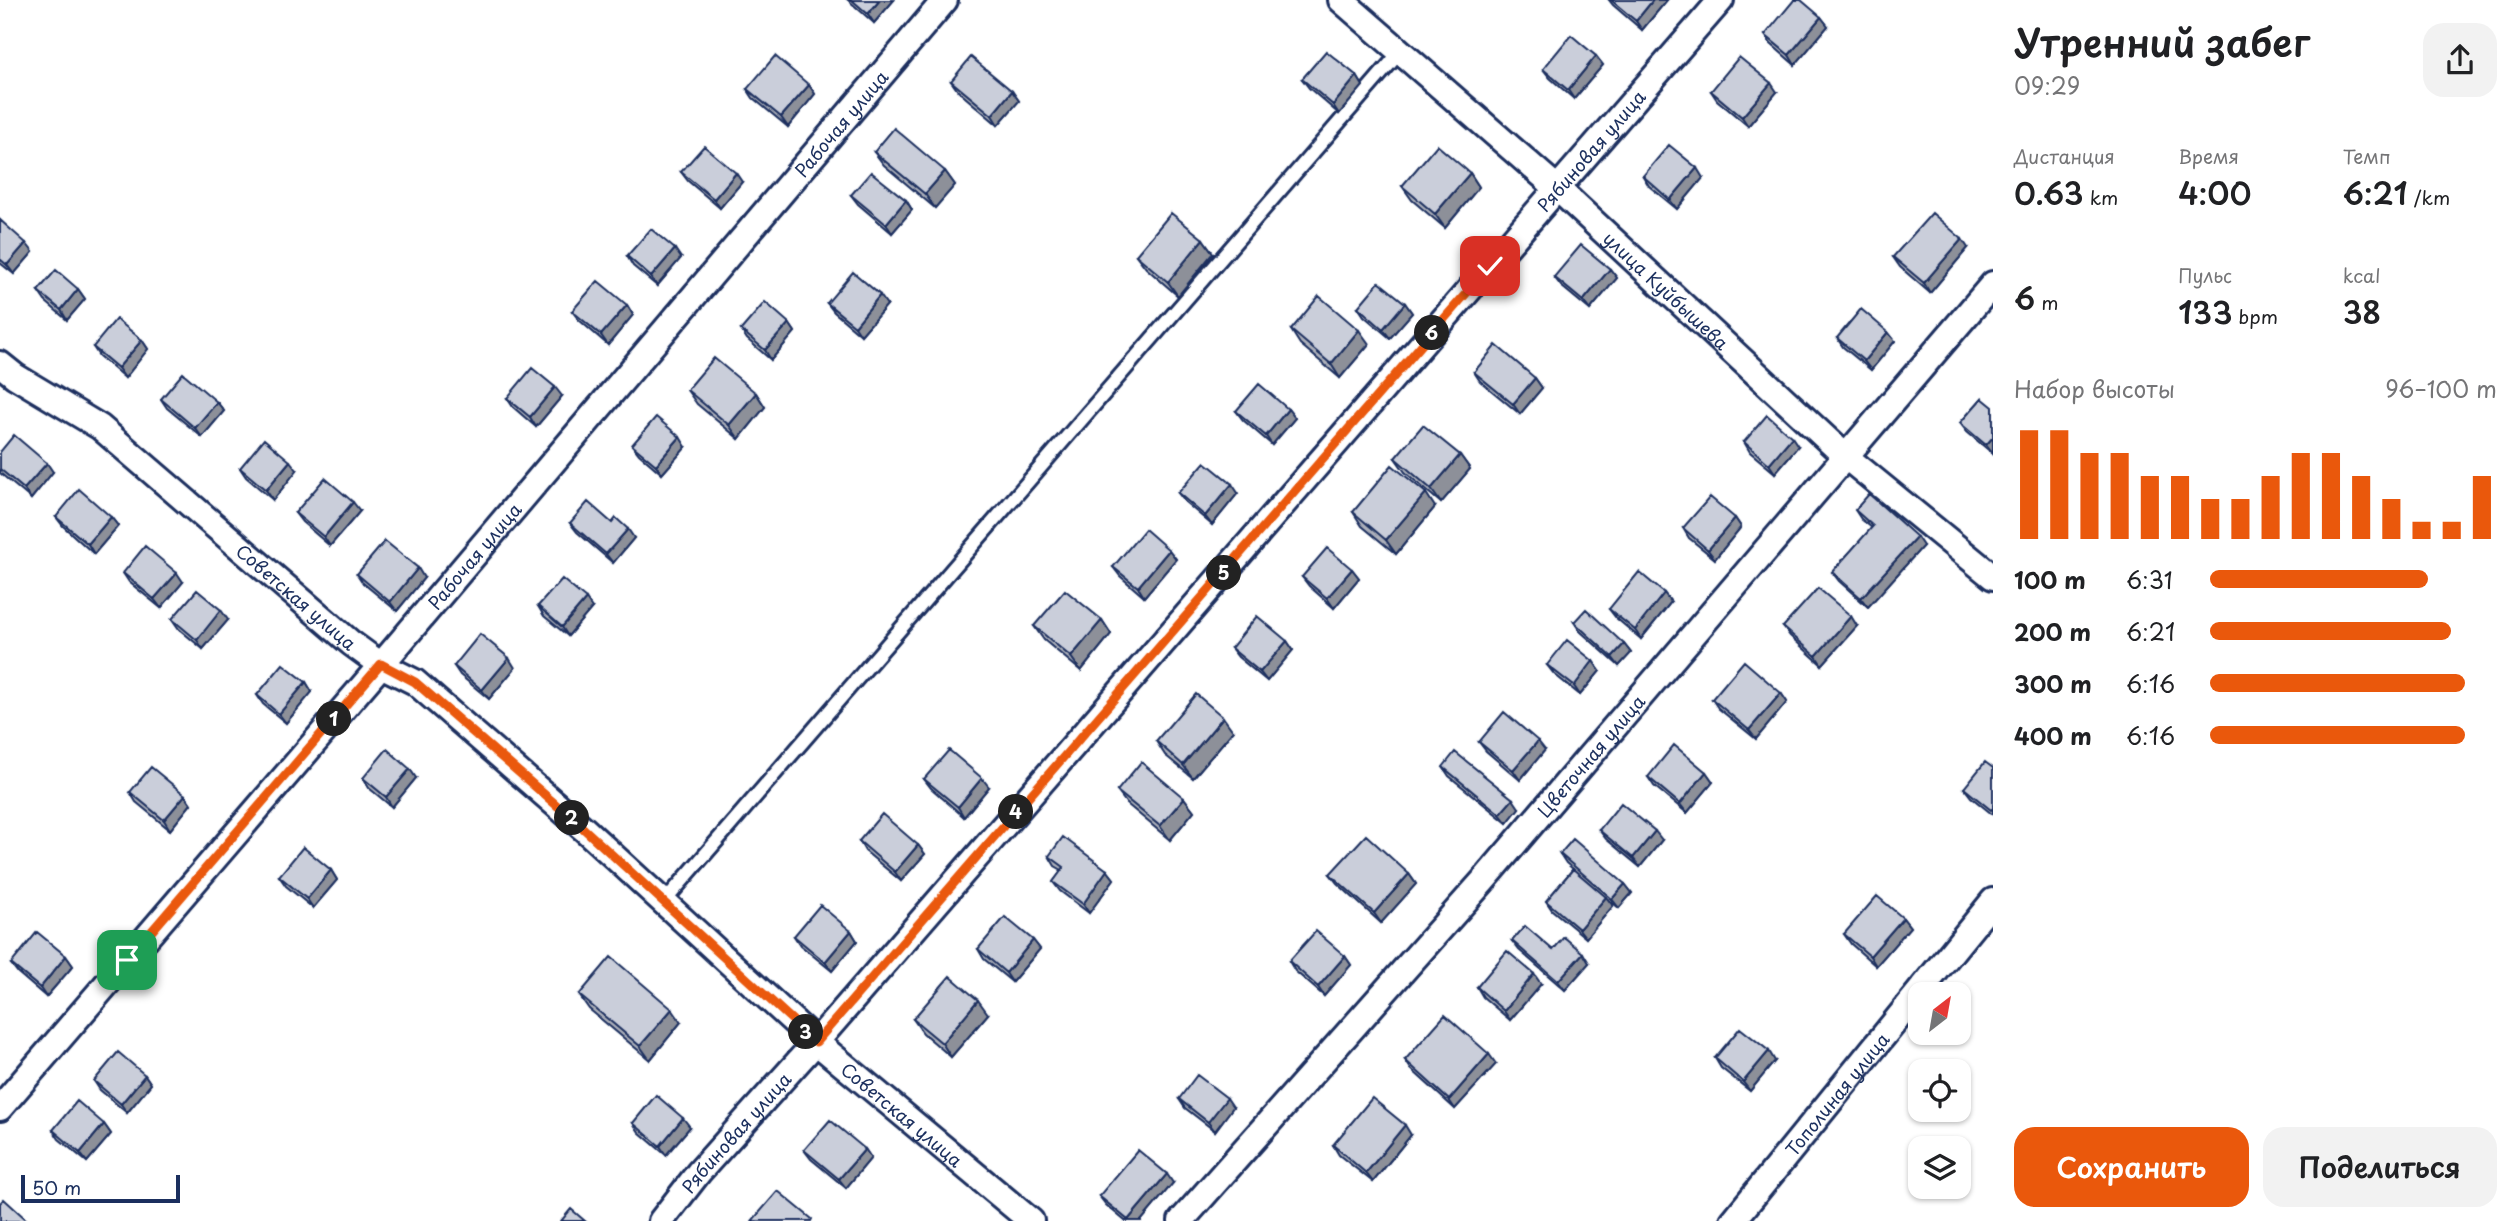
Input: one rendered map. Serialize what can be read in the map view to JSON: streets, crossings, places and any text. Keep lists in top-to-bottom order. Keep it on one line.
{"streets":{"street":["Рабочая улица","Рябиновая улица","улица Куйбышева","Советская улица","Цветочная улица","Тополиная улица"]},"crossings":[["Рабочая улица","Советская улица"],["Рябиновая улица","улица Куйбышева"],["Рябиновая улица","Советская улица"],["улица Куйбышева","Цветочная улица"]],"scale_bar":"50 m","north":"top right","page":{"heading":["Утренний забег","09:29"],"stats":[["Дистанция","0.63 km"],["Время","4:00"],["Темп","6:21 /km"],["6 m"],["Пульс","133 bpm"],["kcal","38"]],"pins":["6","5","1","4","2","3"],"chart":["Набор высоты","96–100 m"],"list":[{"name":"100 m","note":"6:31"},{"name":"200 m","note":"6:21"},{"name":"300 m","note":"6:16"},{"name":"400 m","note":"6:16"}],"buttons":["Сохранить","Поделиться"],"scale":"50 m"}}
